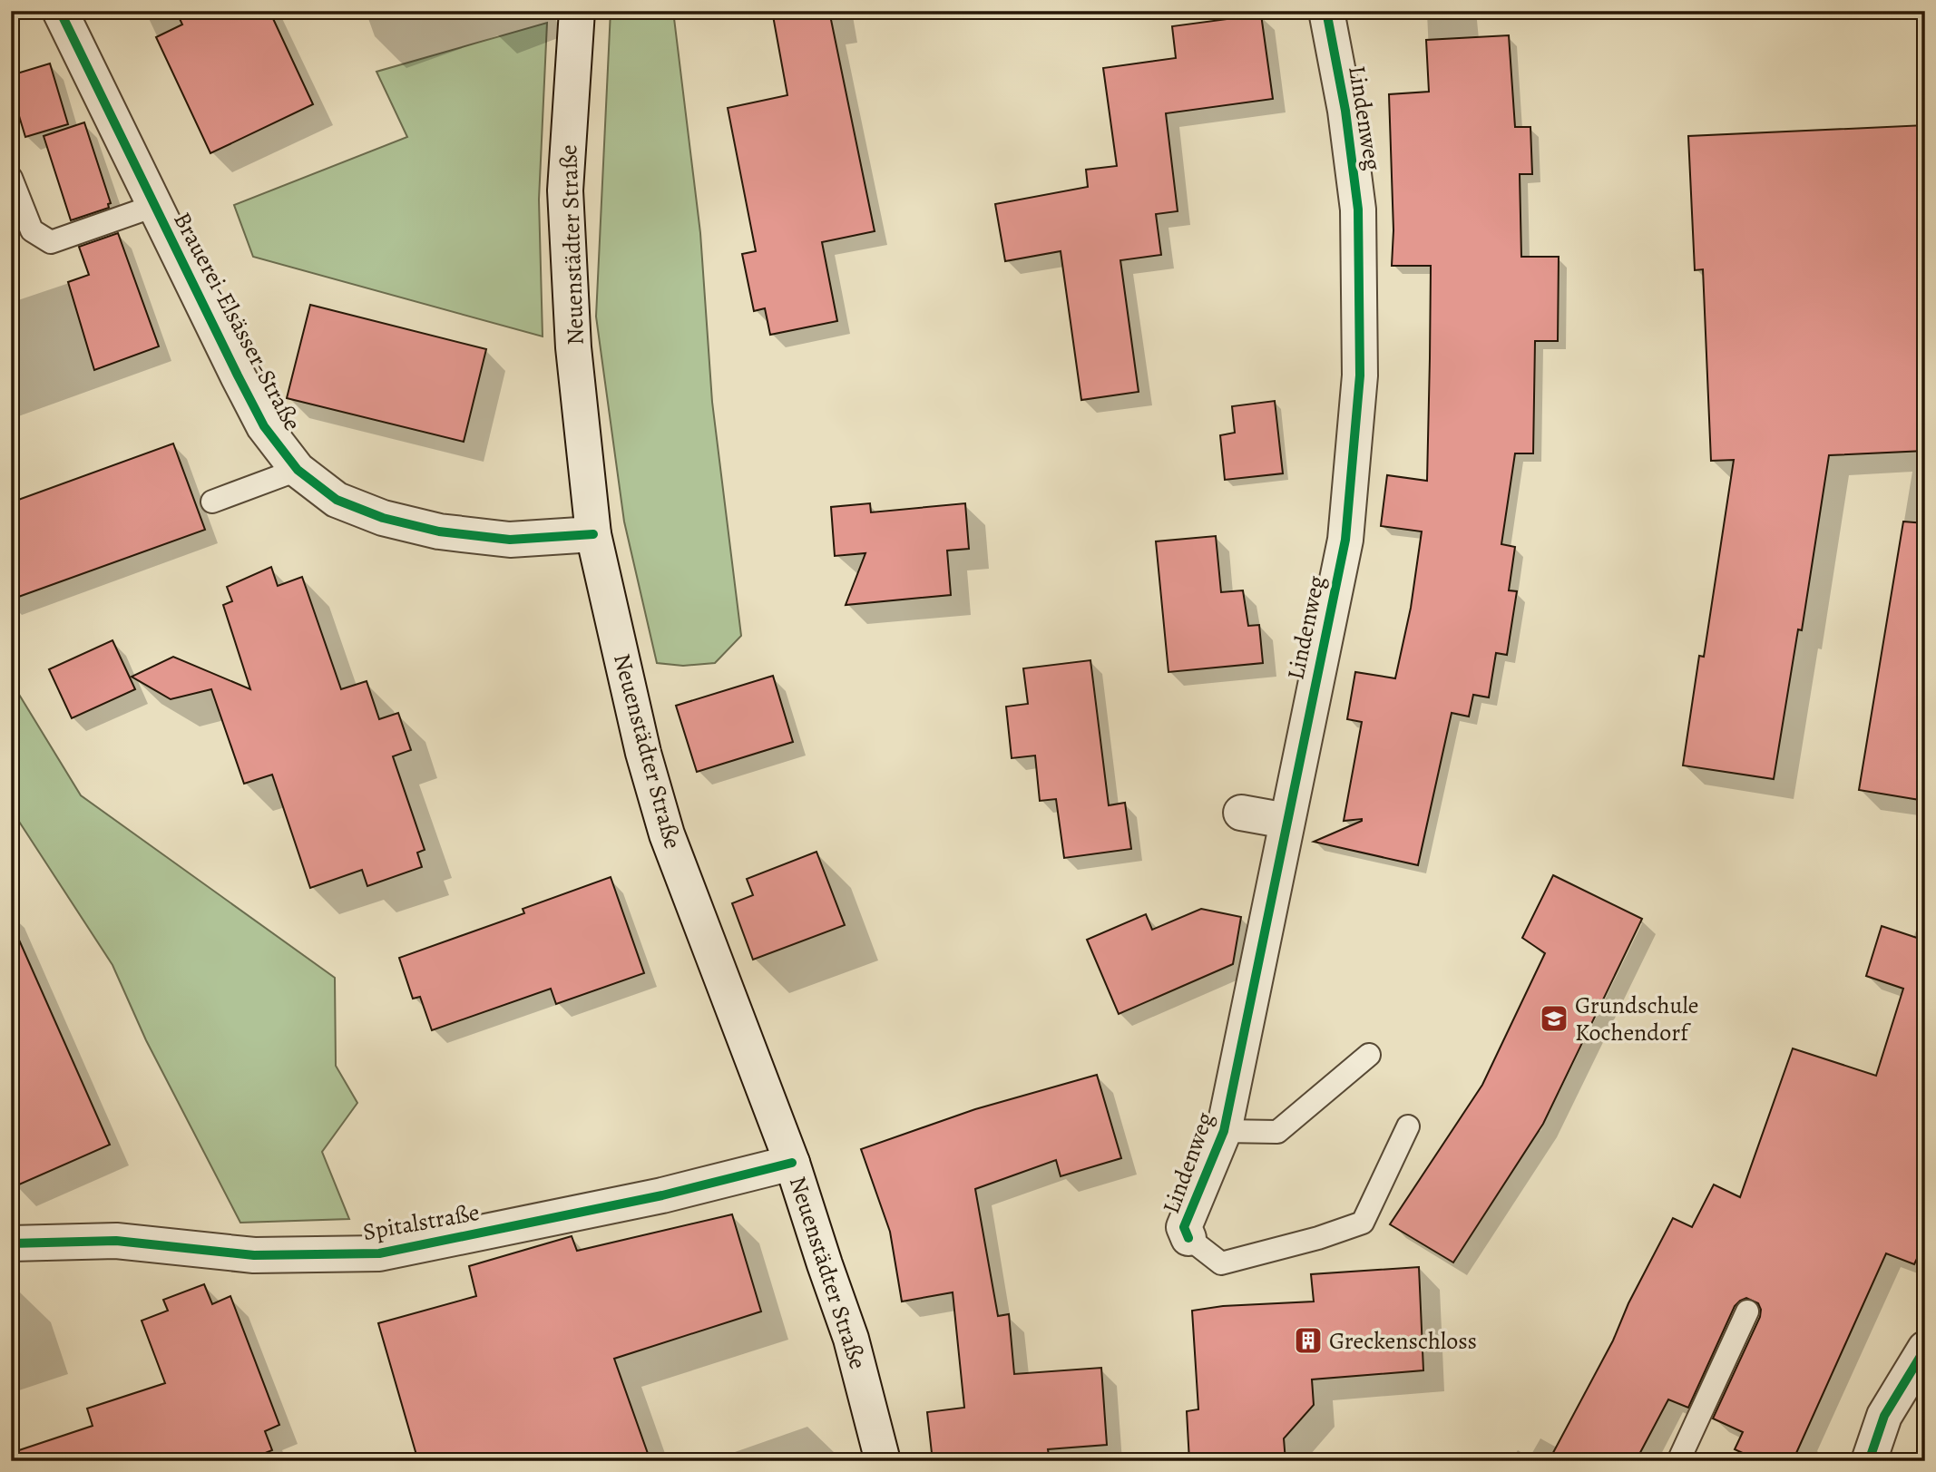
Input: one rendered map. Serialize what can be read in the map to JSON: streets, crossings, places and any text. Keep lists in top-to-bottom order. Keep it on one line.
{"streets":{"street":["Lindenweg","Neuenstädter Straße","Brauerei-Elsässer-Straße","Spitalstraße"]},"crossings":[["Neuenstädter Straße","Brauerei-Elsässer-Straße"],["Neuenstädter Straße","Spitalstraße"]],"places":{"school or university":["Grundschule Kochendorf"],"building":["Greckenschloss"]}}
